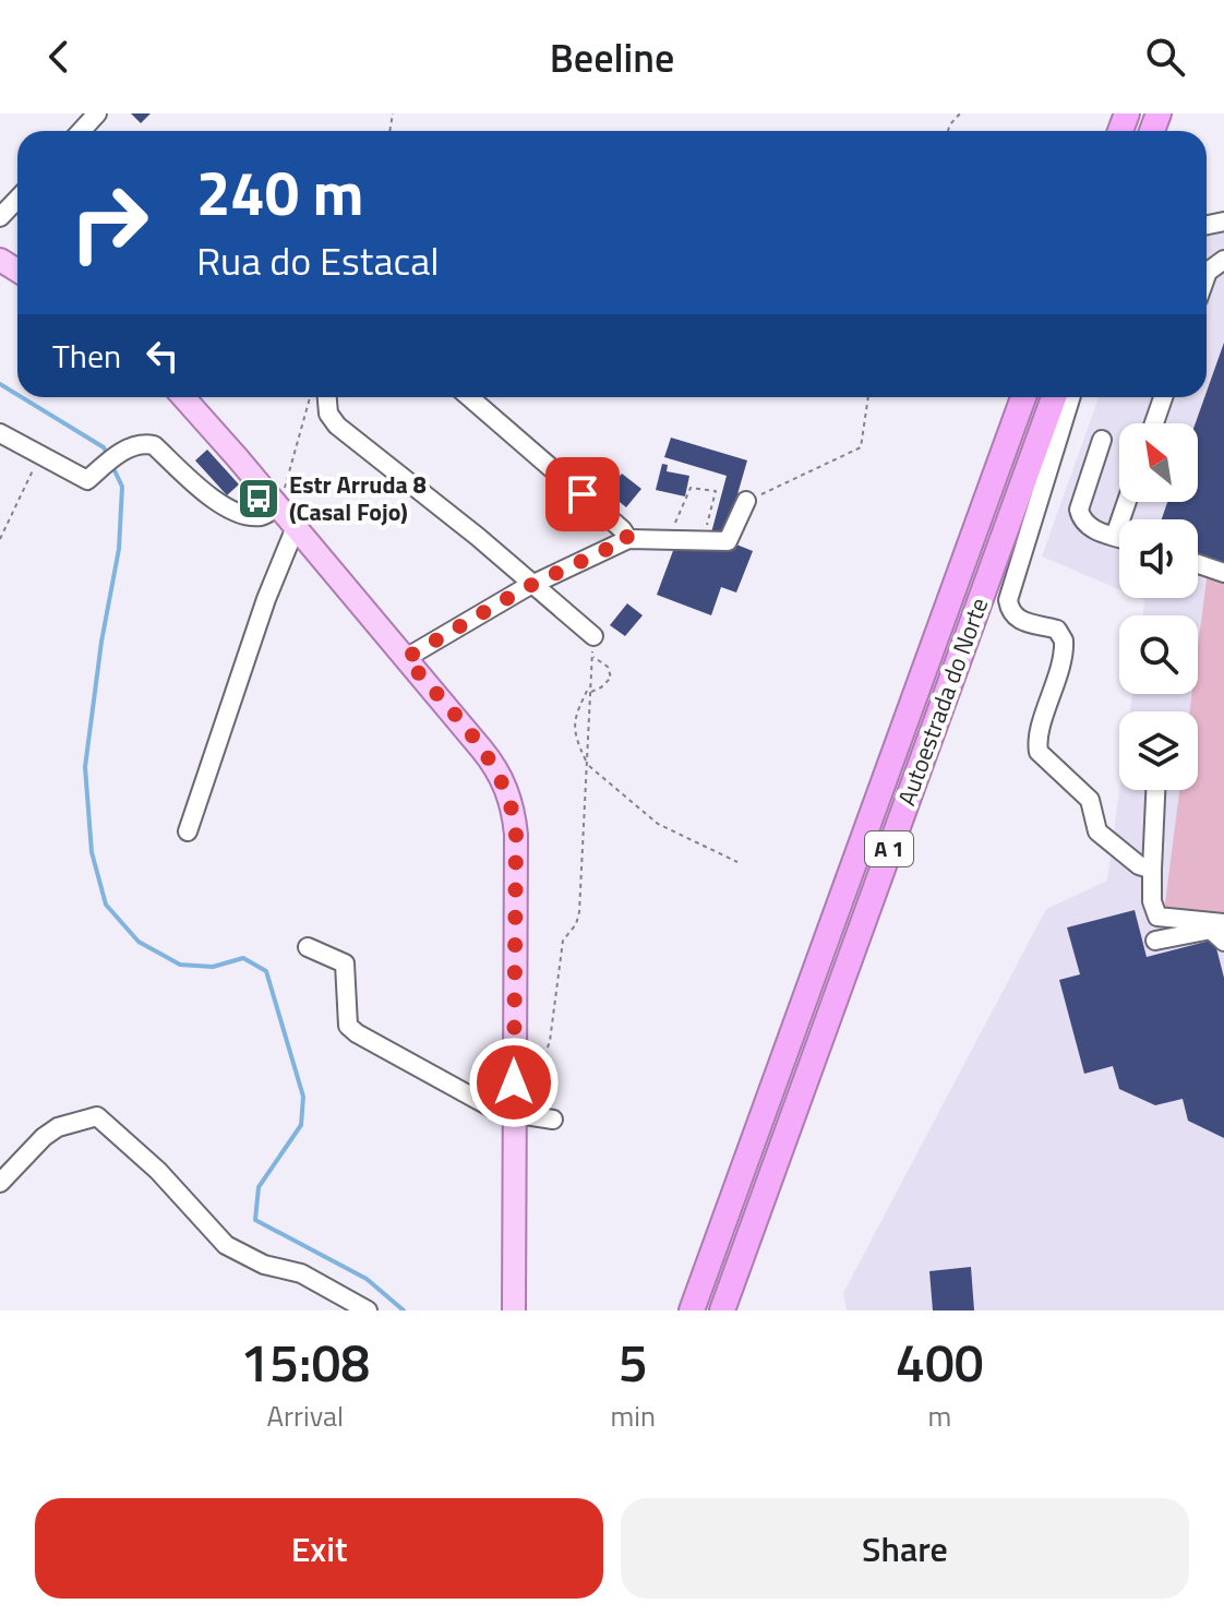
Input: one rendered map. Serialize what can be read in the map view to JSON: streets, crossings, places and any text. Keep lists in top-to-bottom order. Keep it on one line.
{"streets":{"highway":["Autoestrada do Norte","A 1"]},"places":{"bus stop":["Estr Arruda 8 (Casal Fojo)"]},"north":"top left","page":{"header":"Beeline","turn":["240 m","Rua do Estacal"],"then":"Then","eta":["15:08","Arrival","5","min","400","m"],"buttons":["Exit","Share"]}}
